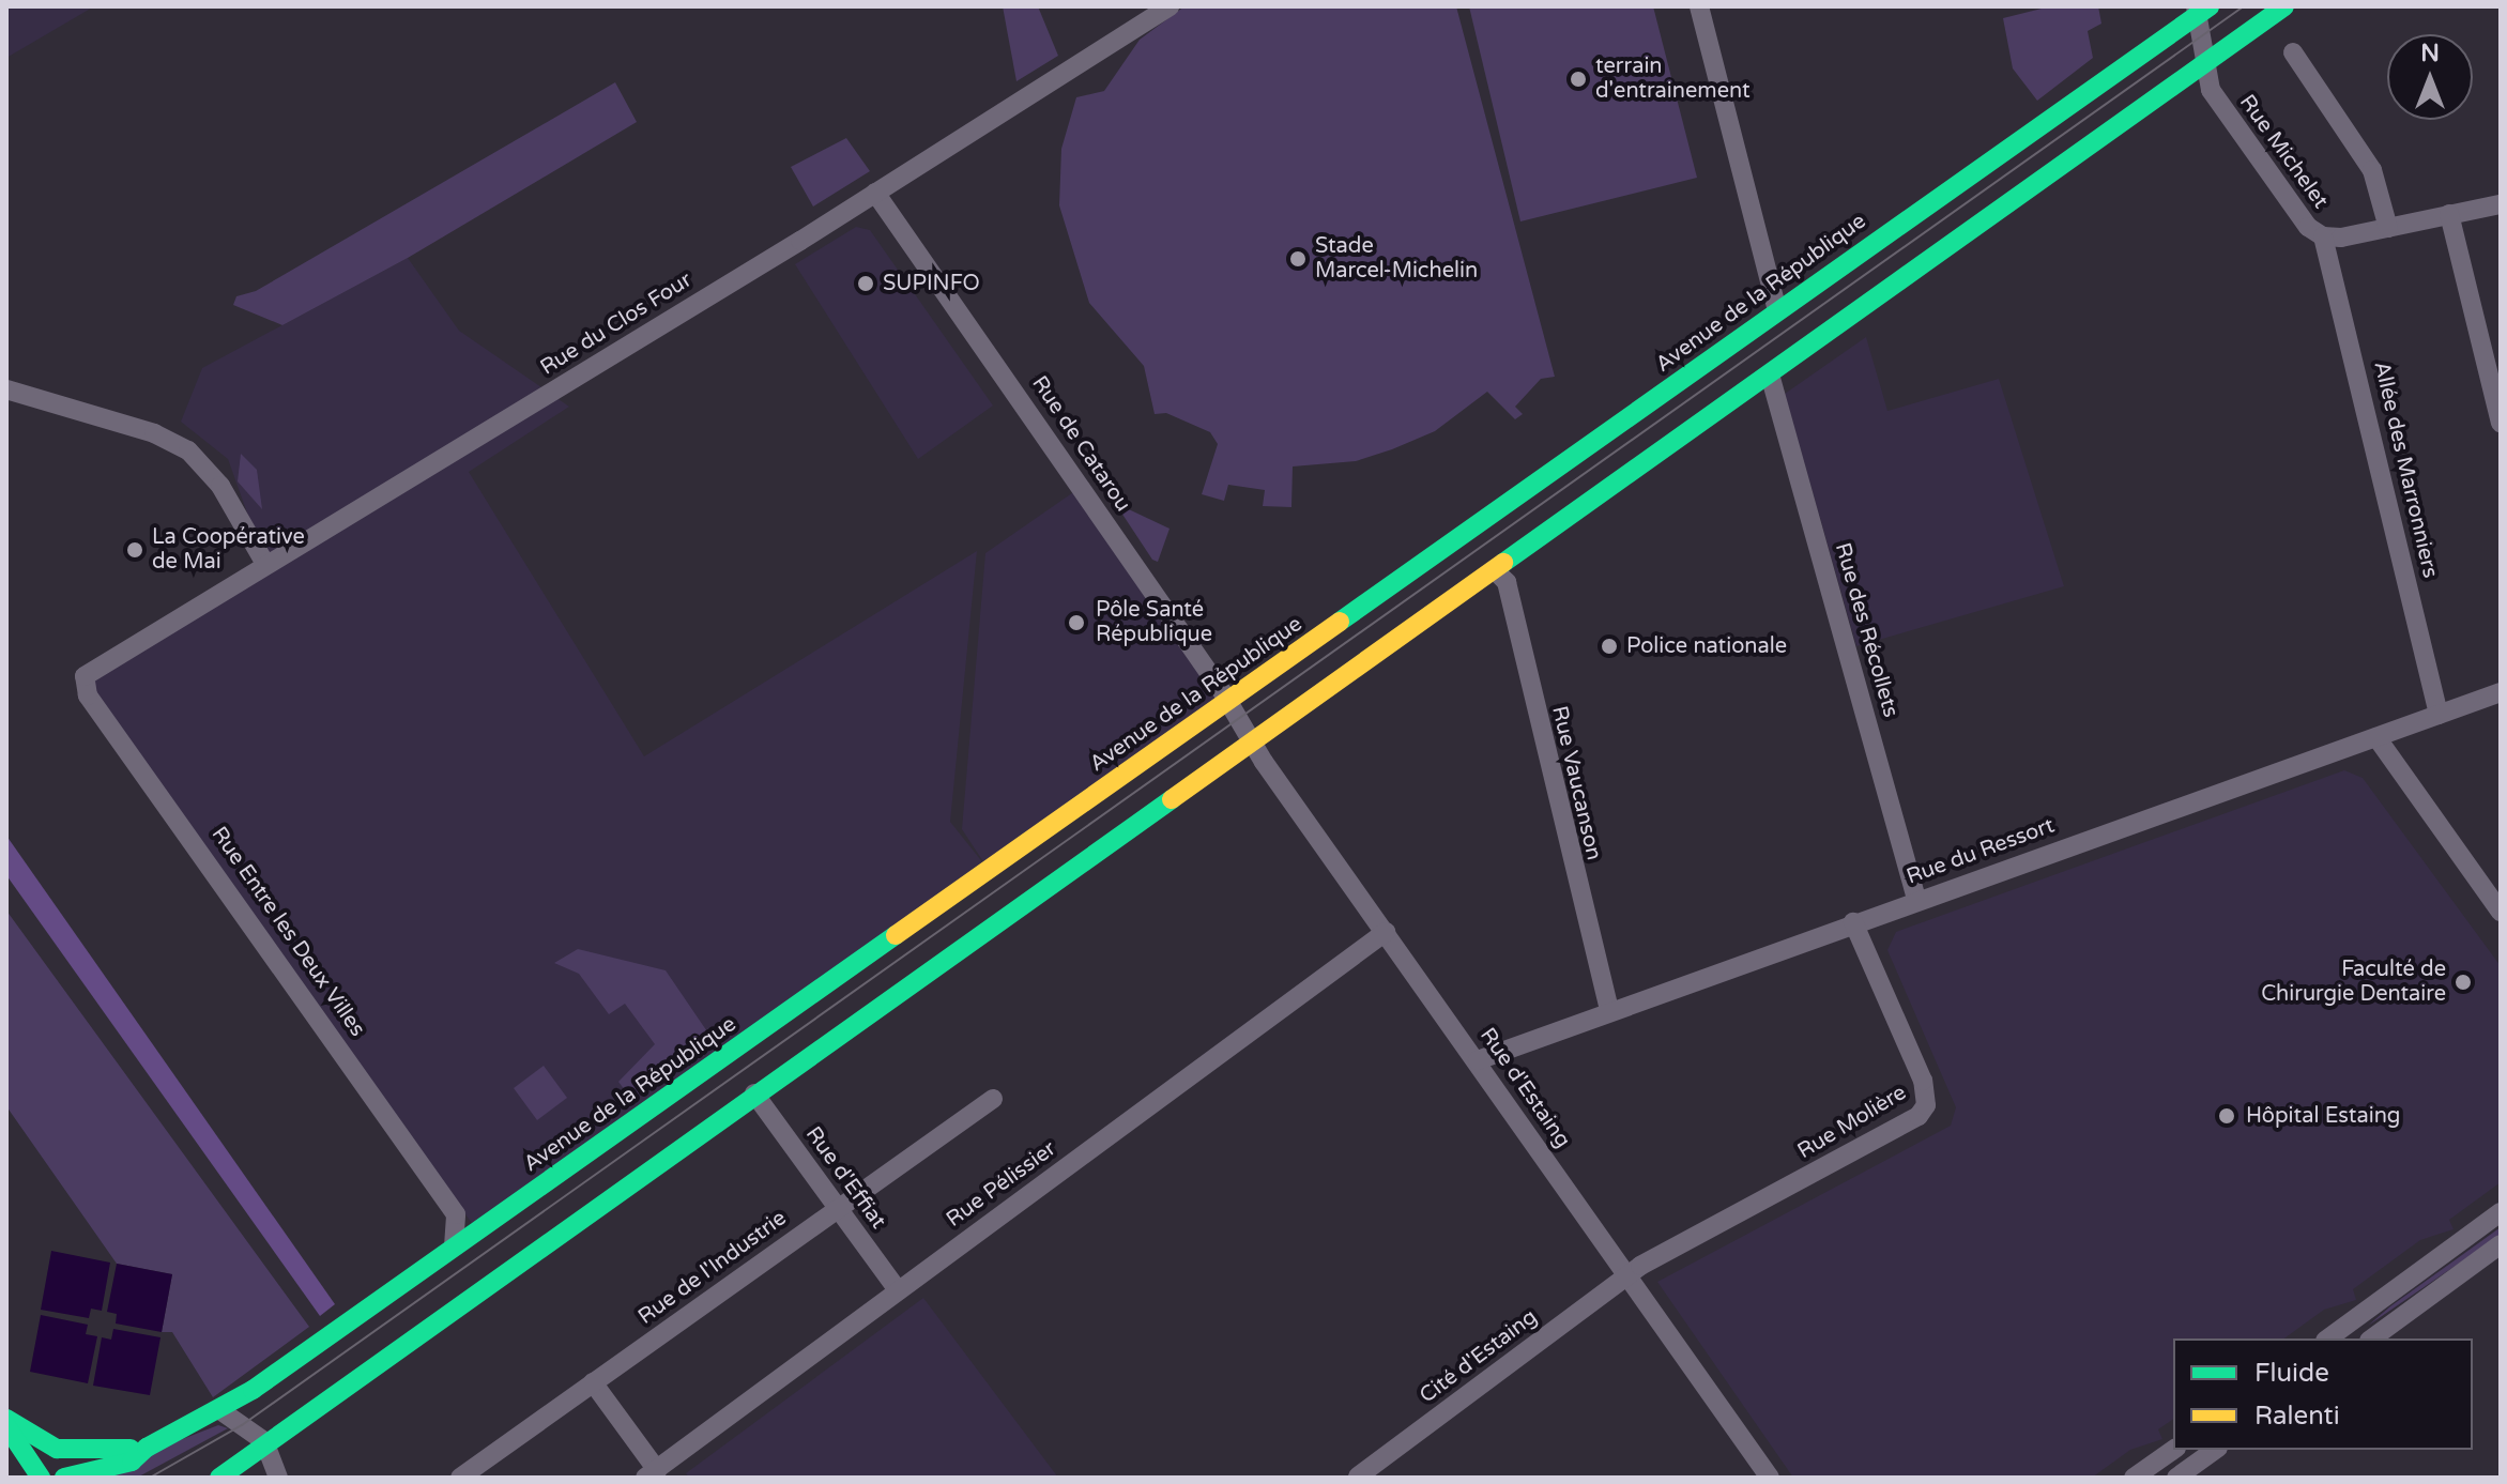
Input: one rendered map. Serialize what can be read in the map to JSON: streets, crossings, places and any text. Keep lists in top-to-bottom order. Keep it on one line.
{"streets":{"main road":["Avenue de la République"],"street":["Rue Michelet","Rue du Clos Four","Rue de Catarou","Allée des Marronniers","Rue des Récollets","Rue Vaucanson","Rue du Ressort","Rue Entre les Deux Villes","Rue d'Estaing","Rue Molière","Rue d'Effiat","Rue Pélissier","Rue de l'Industrie","Cité d'Estaing"]},"crossings":[["Rue Michelet","Avenue de la République"],["Rue Michelet","Allée des Marronniers"],["Avenue de la République","Rue de Catarou"],["Rue du Clos Four","Rue de Catarou"],["Rue du Clos Four","Rue Entre les Deux Villes"],["Rue de Catarou","Rue d'Estaing"],["Allée des Marronniers","Rue du Ressort"],["Rue des Récollets","Rue du Ressort"],["Rue Vaucanson","Rue du Ressort"],["Rue du Ressort","Rue d'Estaing"],["Rue du Ressort","Rue Molière"],["Rue d'Estaing","Rue Molière"],["Rue d'Estaing","Rue Pélissier"],["Rue d'Estaing","Cité d'Estaing"],["Rue Molière","Cité d'Estaing"],["Rue d'Effiat","Rue Pélissier"],["Rue d'Effiat","Rue de l'Industrie"]],"places":["terrain d'entrainement","Stade Marcel-Michelin","SUPINFO","La Coopérative de Mai","Pôle Santé République","Police nationale","Faculté de Chirurgie Dentaire","Hôpital Estaing"],"legend":["Fluide","Ralenti"],"north":"top"}
